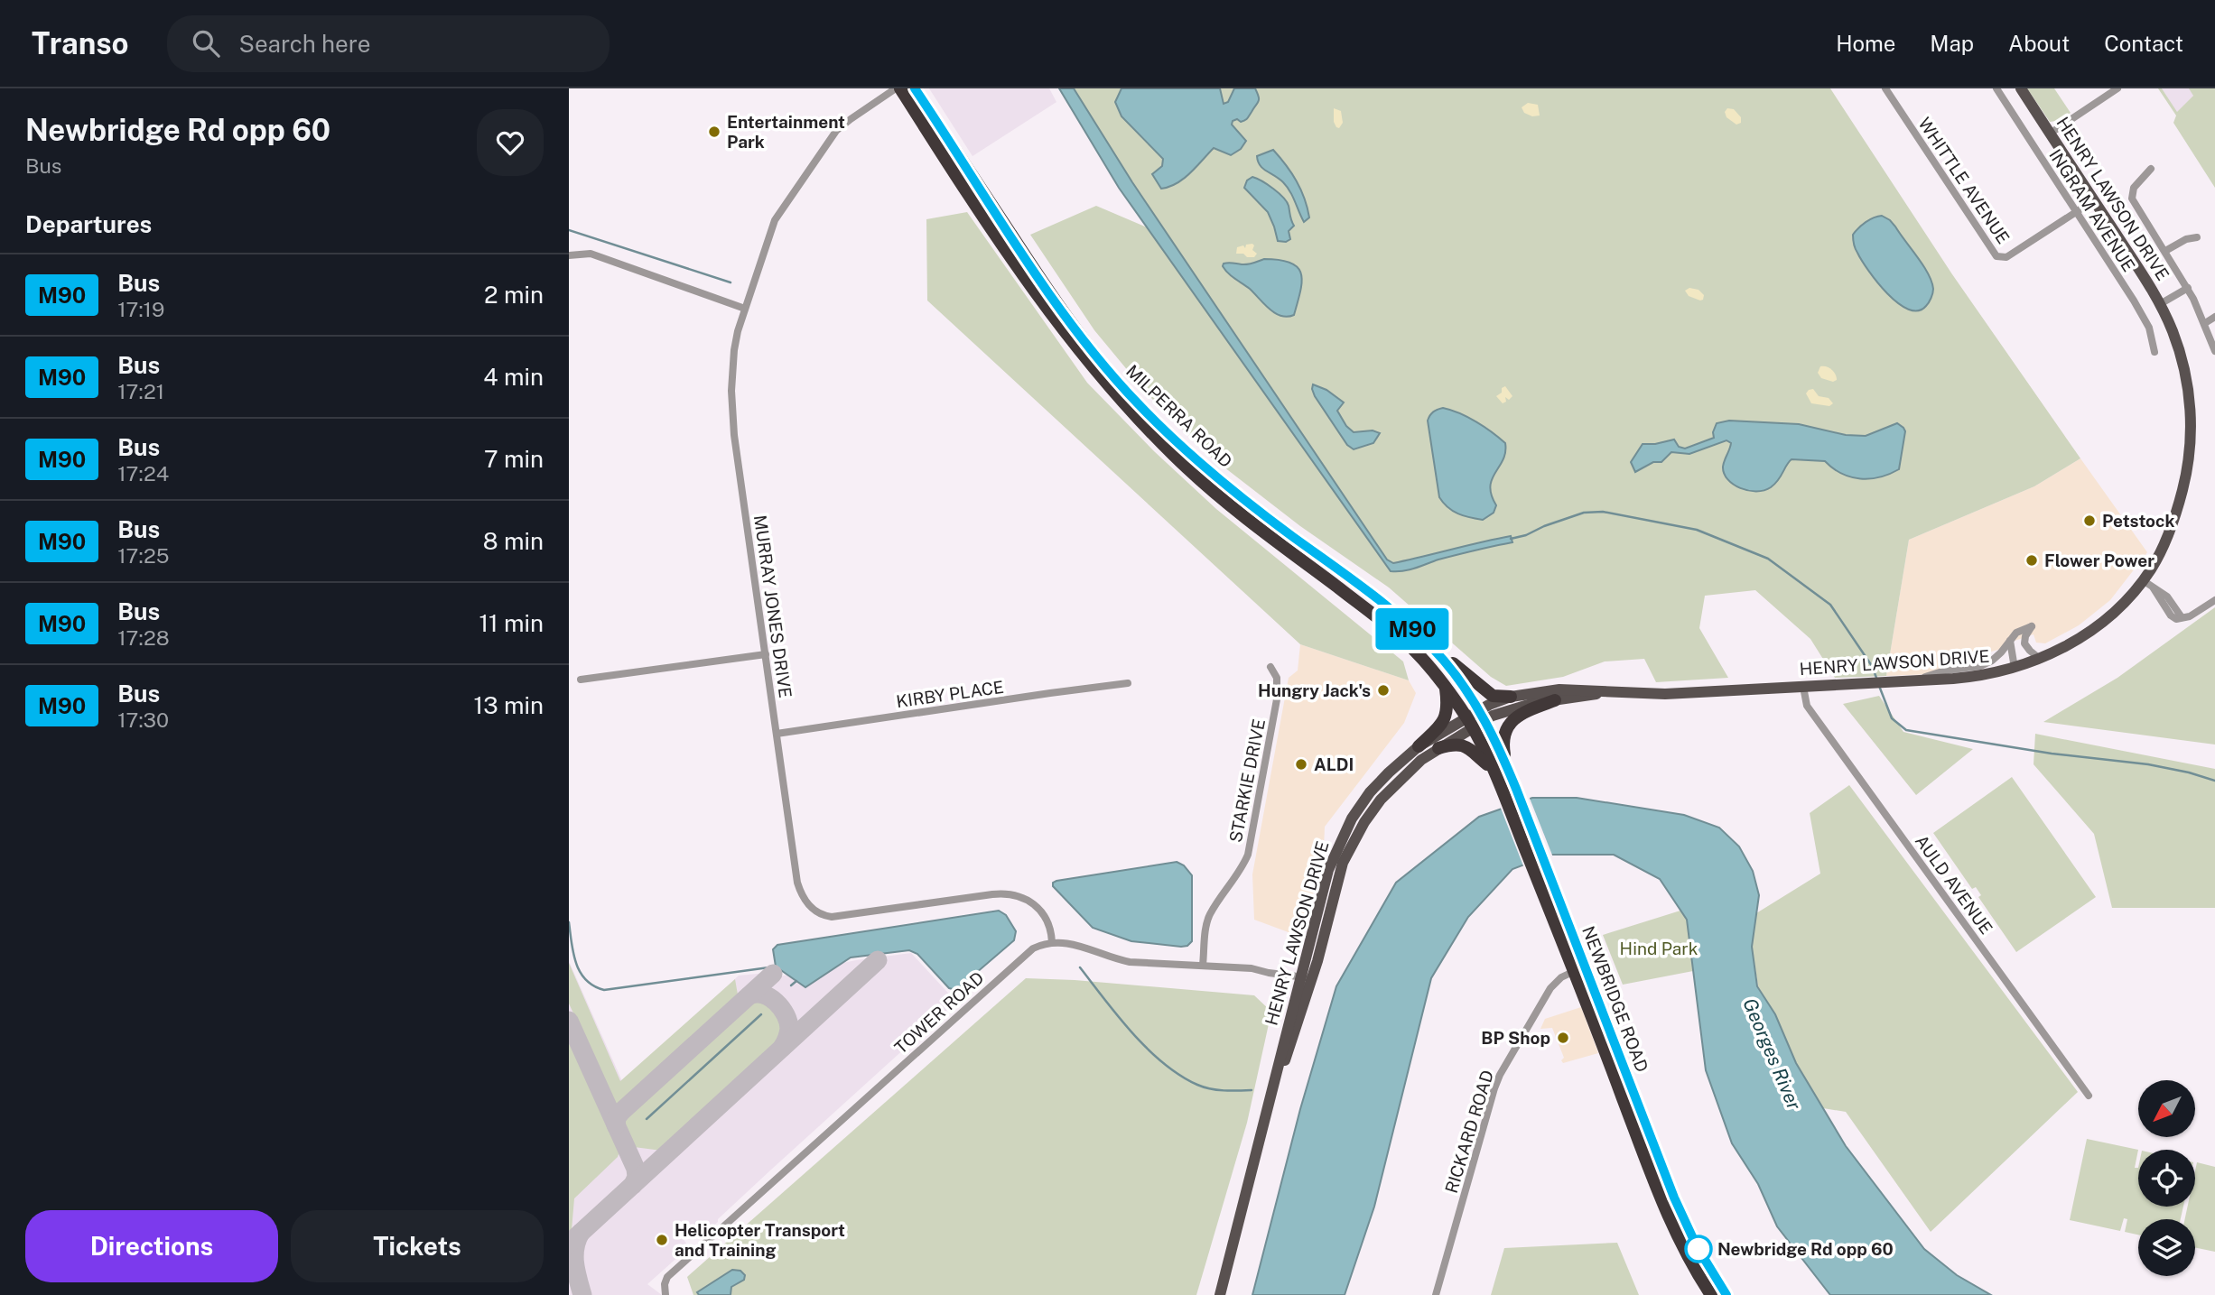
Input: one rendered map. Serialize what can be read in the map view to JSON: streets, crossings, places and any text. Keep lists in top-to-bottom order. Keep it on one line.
{"streets":{"highway":["MILPERRA ROAD","NEWBRIDGE ROAD"],"main road":["HENRY LAWSON DRIVE"],"street":["WHITTLE AVENUE","INGRAM AVENUE","MURRAY JONES DRIVE","KIRBY PLACE","STARKIE DRIVE","AULD AVENUE","TOWER ROAD","RICKARD ROAD"]},"crossings":[["WHITTLE AVENUE","HENRY LAWSON DRIVE"],["WHITTLE AVENUE","INGRAM AVENUE"],["HENRY LAWSON DRIVE","MILPERRA ROAD"],["HENRY LAWSON DRIVE","AULD AVENUE"],["HENRY LAWSON DRIVE","NEWBRIDGE ROAD"],["MILPERRA ROAD","MURRAY JONES DRIVE"],["MILPERRA ROAD","NEWBRIDGE ROAD"],["MURRAY JONES DRIVE","KIRBY PLACE"],["MURRAY JONES DRIVE","TOWER ROAD"],["NEWBRIDGE ROAD","RICKARD ROAD"]],"water":["Georges River"],"parks":["Hind Park"],"places":["Entertainment Park","Petstock","Flower Power","Hungry Jack's","ALDI","BP Shop","Helicopter Transport and Training","Newbridge Rd opp 60"],"lines":["bus line M90"],"north":"bottom left","page":{"header":"Transo","search":"Search here","nav":["Home","Map","About","Contact"],"heading":[["Newbridge Rd opp 60","Bus"],"Departures"],"on_map":"M90","list":[{"mark":"M90","name":"Bus","note":"17:19","value":"2 min"},{"mark":"M90","name":"Bus","note":"17:21","value":"4 min"},{"mark":"M90","name":"Bus","note":"17:24","value":"7 min"},{"mark":"M90","name":"Bus","note":"17:25","value":"8 min"},{"mark":"M90","name":"Bus","note":"17:28","value":"11 min"},{"mark":"M90","name":"Bus","note":"17:30","value":"13 min"}],"buttons":["Directions","Tickets"]}}
